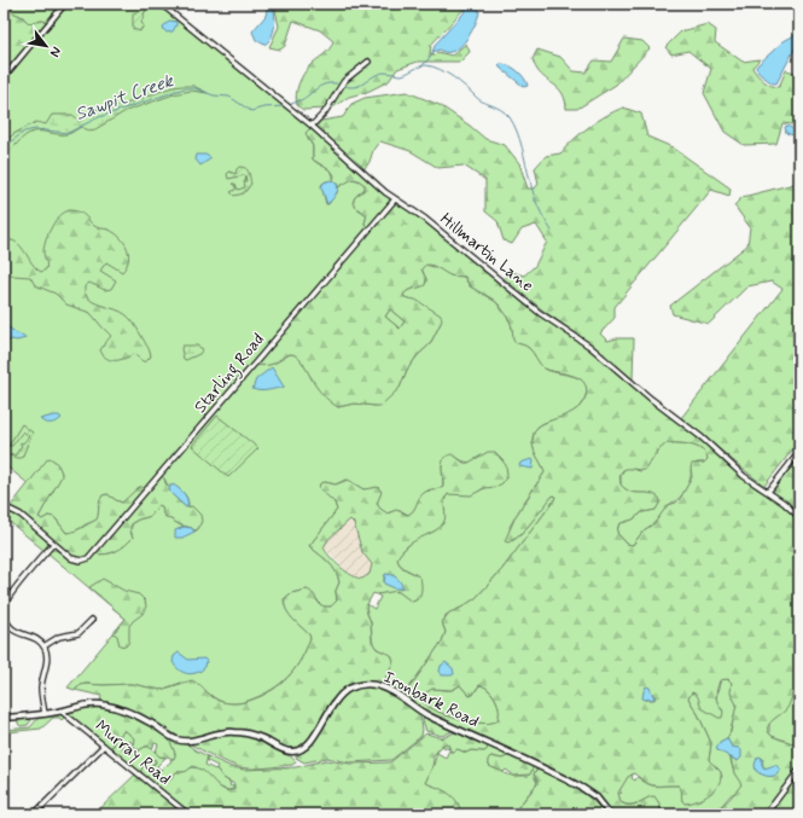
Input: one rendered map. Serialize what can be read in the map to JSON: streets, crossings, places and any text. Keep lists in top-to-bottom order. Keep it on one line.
{"streets":{"street":["Hillmartin Lane","Starling Road","Ironbark Road","Murray Road"]},"crossings":[["Hillmartin Lane","Starling Road"],["Ironbark Road","Murray Road"]],"water":["Sawpit Creek"],"north":"bottom right"}
